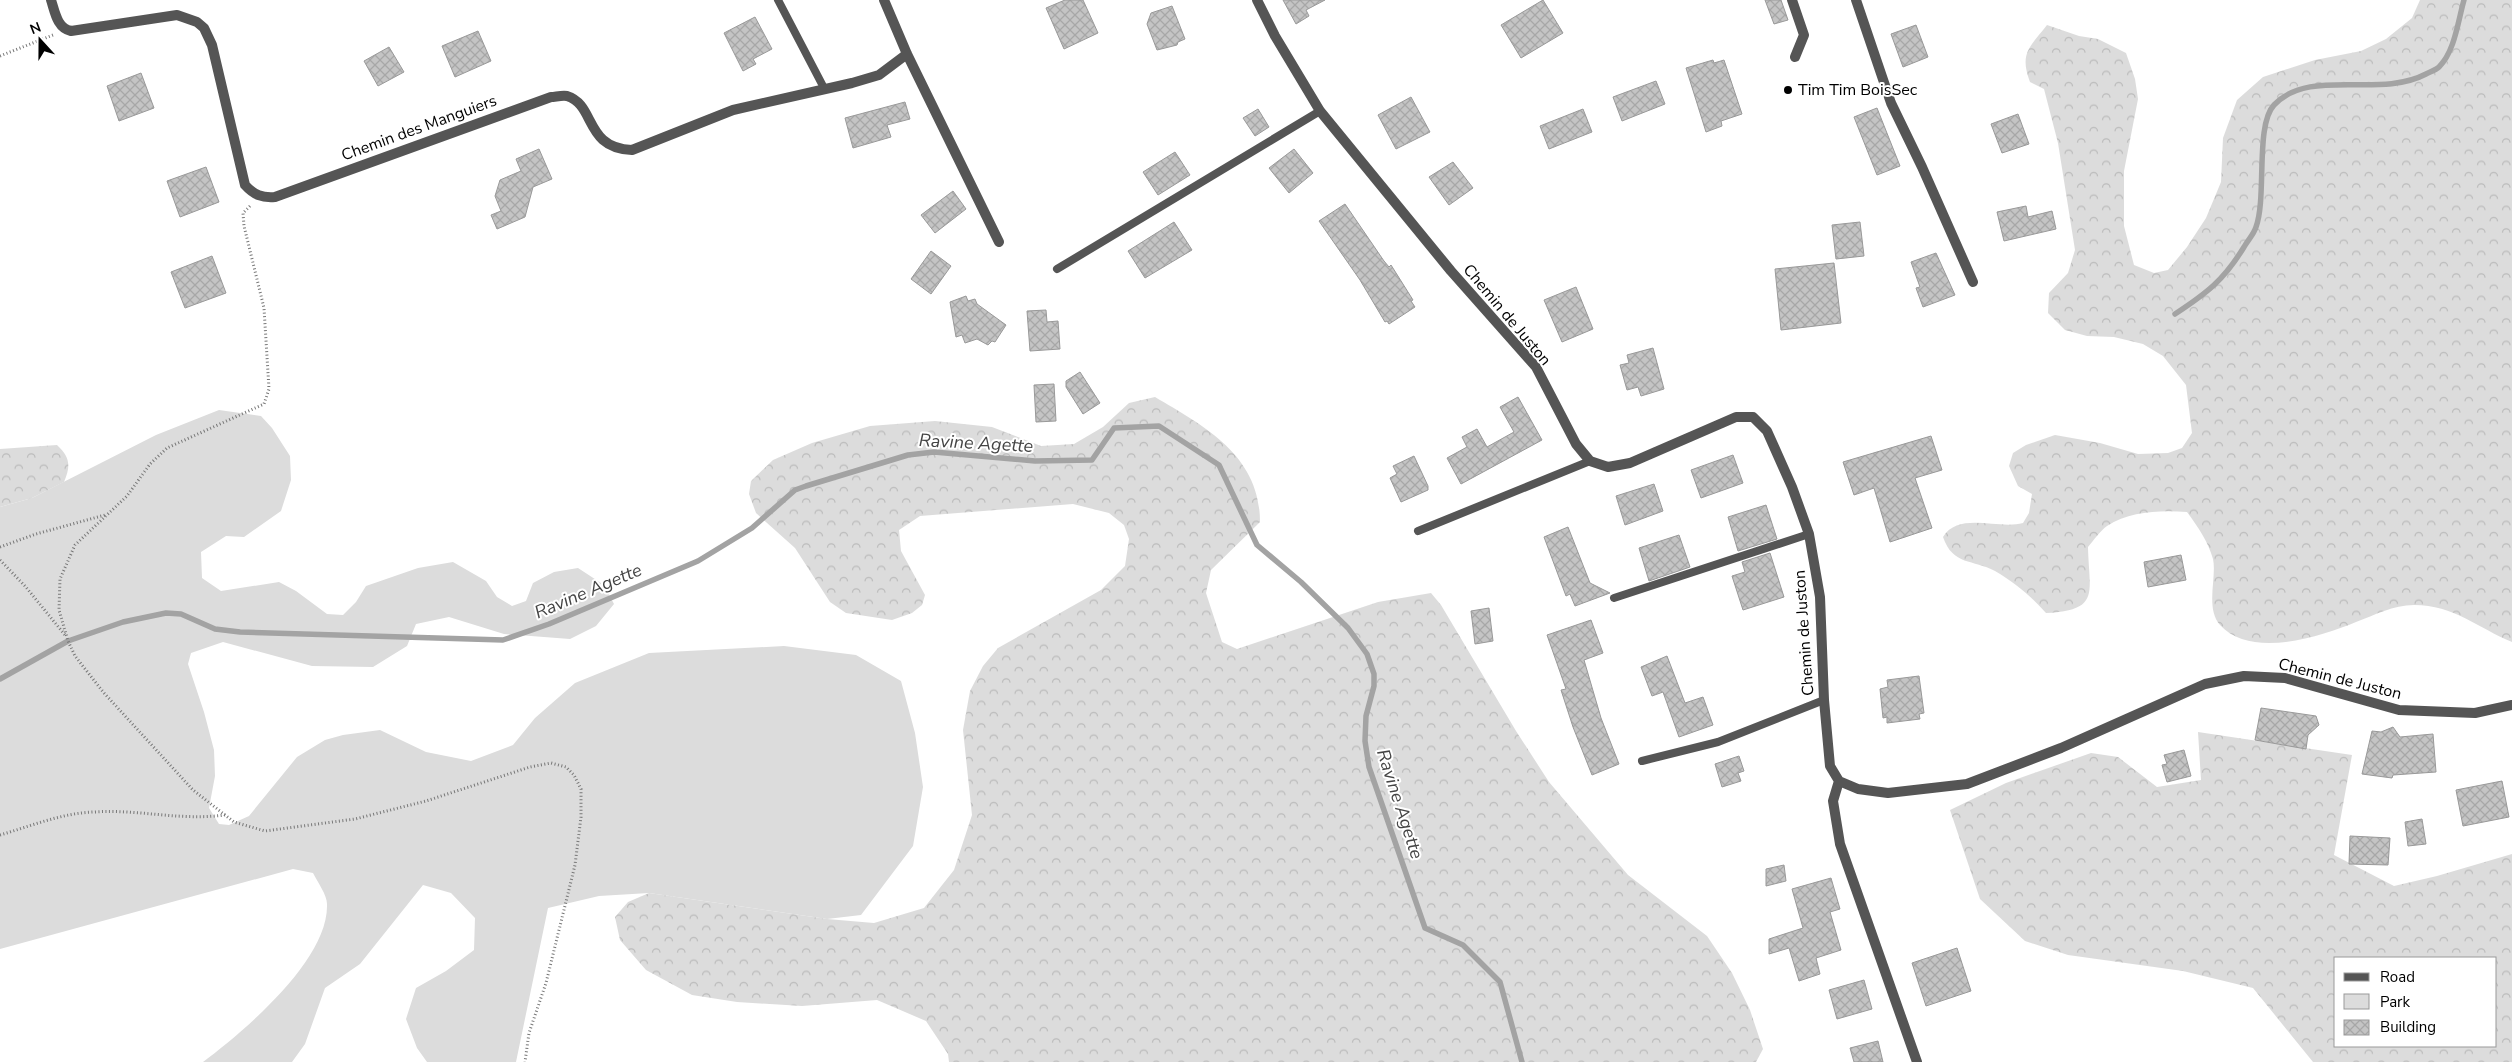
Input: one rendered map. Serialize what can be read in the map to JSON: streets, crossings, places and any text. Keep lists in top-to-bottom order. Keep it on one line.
{"streets":{"street":["Chemin des Manguiers","Chemin de Juston"]},"water":["Ravine Agette"],"places":["Tim Tim BoisSec"],"legend":["Road","Park","Building"],"north":"top"}
